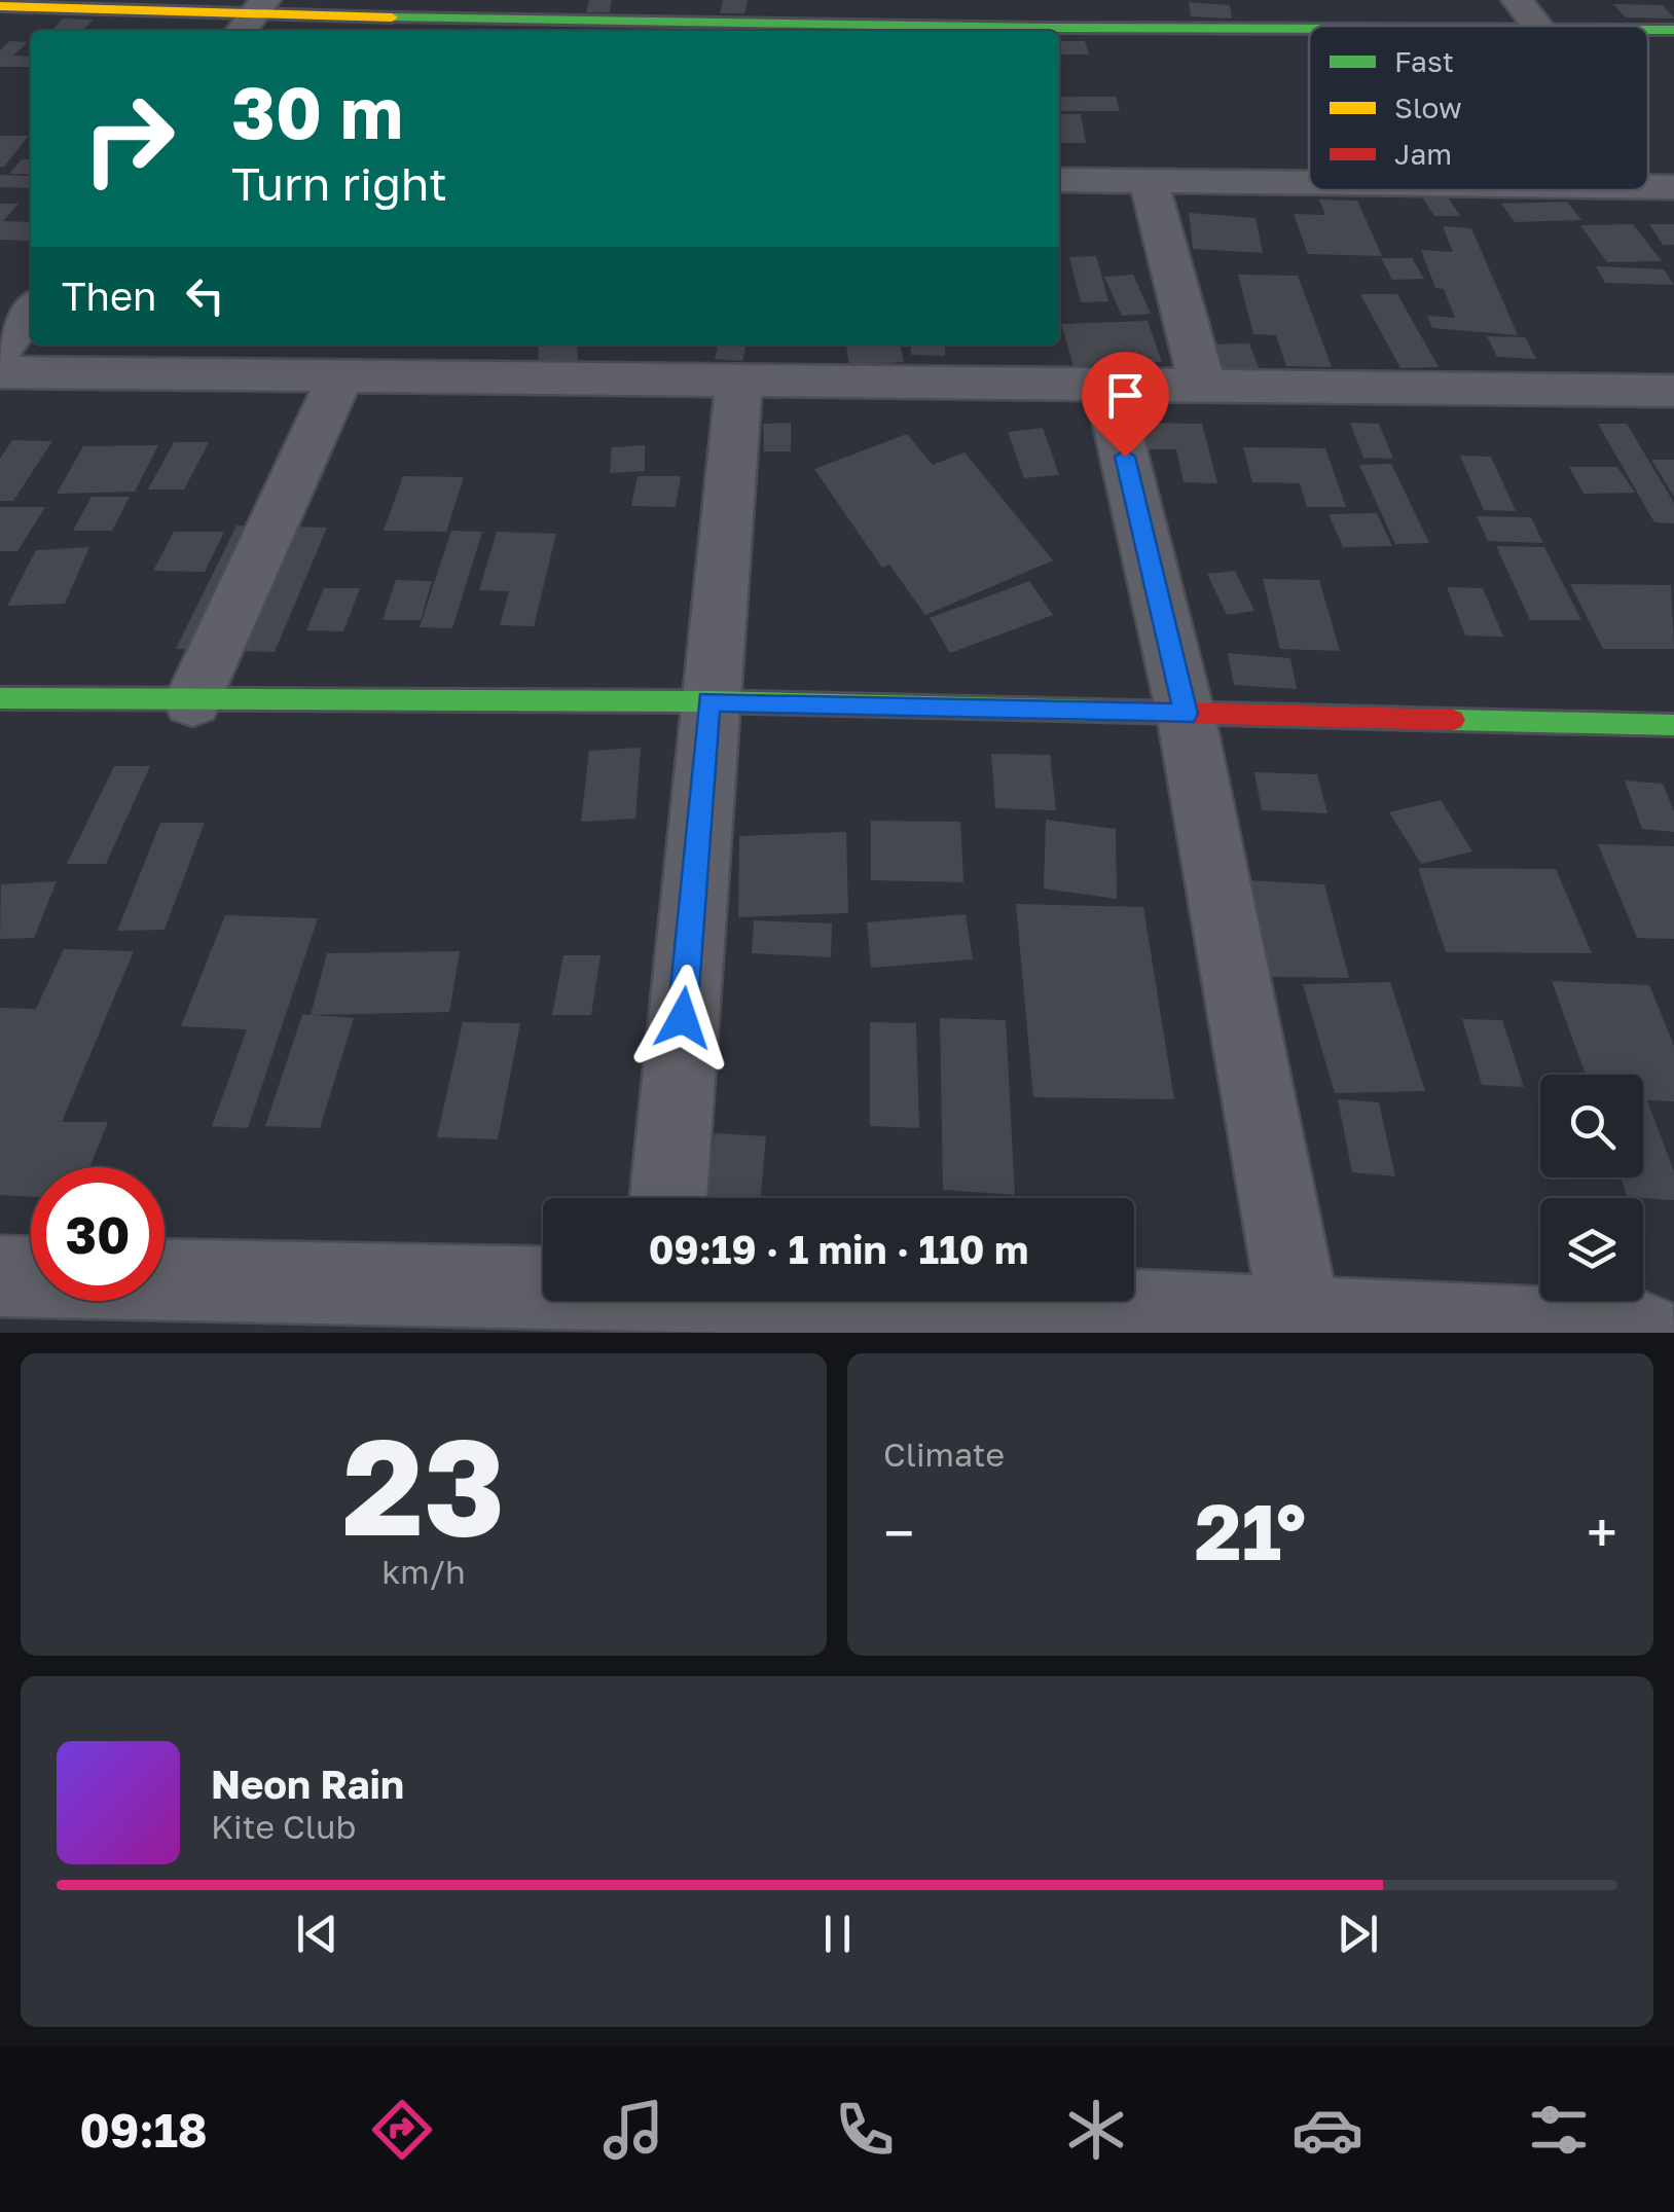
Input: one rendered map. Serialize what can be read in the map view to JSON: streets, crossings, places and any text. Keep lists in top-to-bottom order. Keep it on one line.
{"legend":["Fast","Slow","Jam"],"page":{"turn":["30 m","Turn right"],"then":"Then","limit":"30","trip":"09:19 · 1 min · 110 m","tile":[["23","km/h"],"Climate"],"heat":["−","21°","+"],"song":["Neon Rain","Kite Club"],"tabs":"09:18"}}
